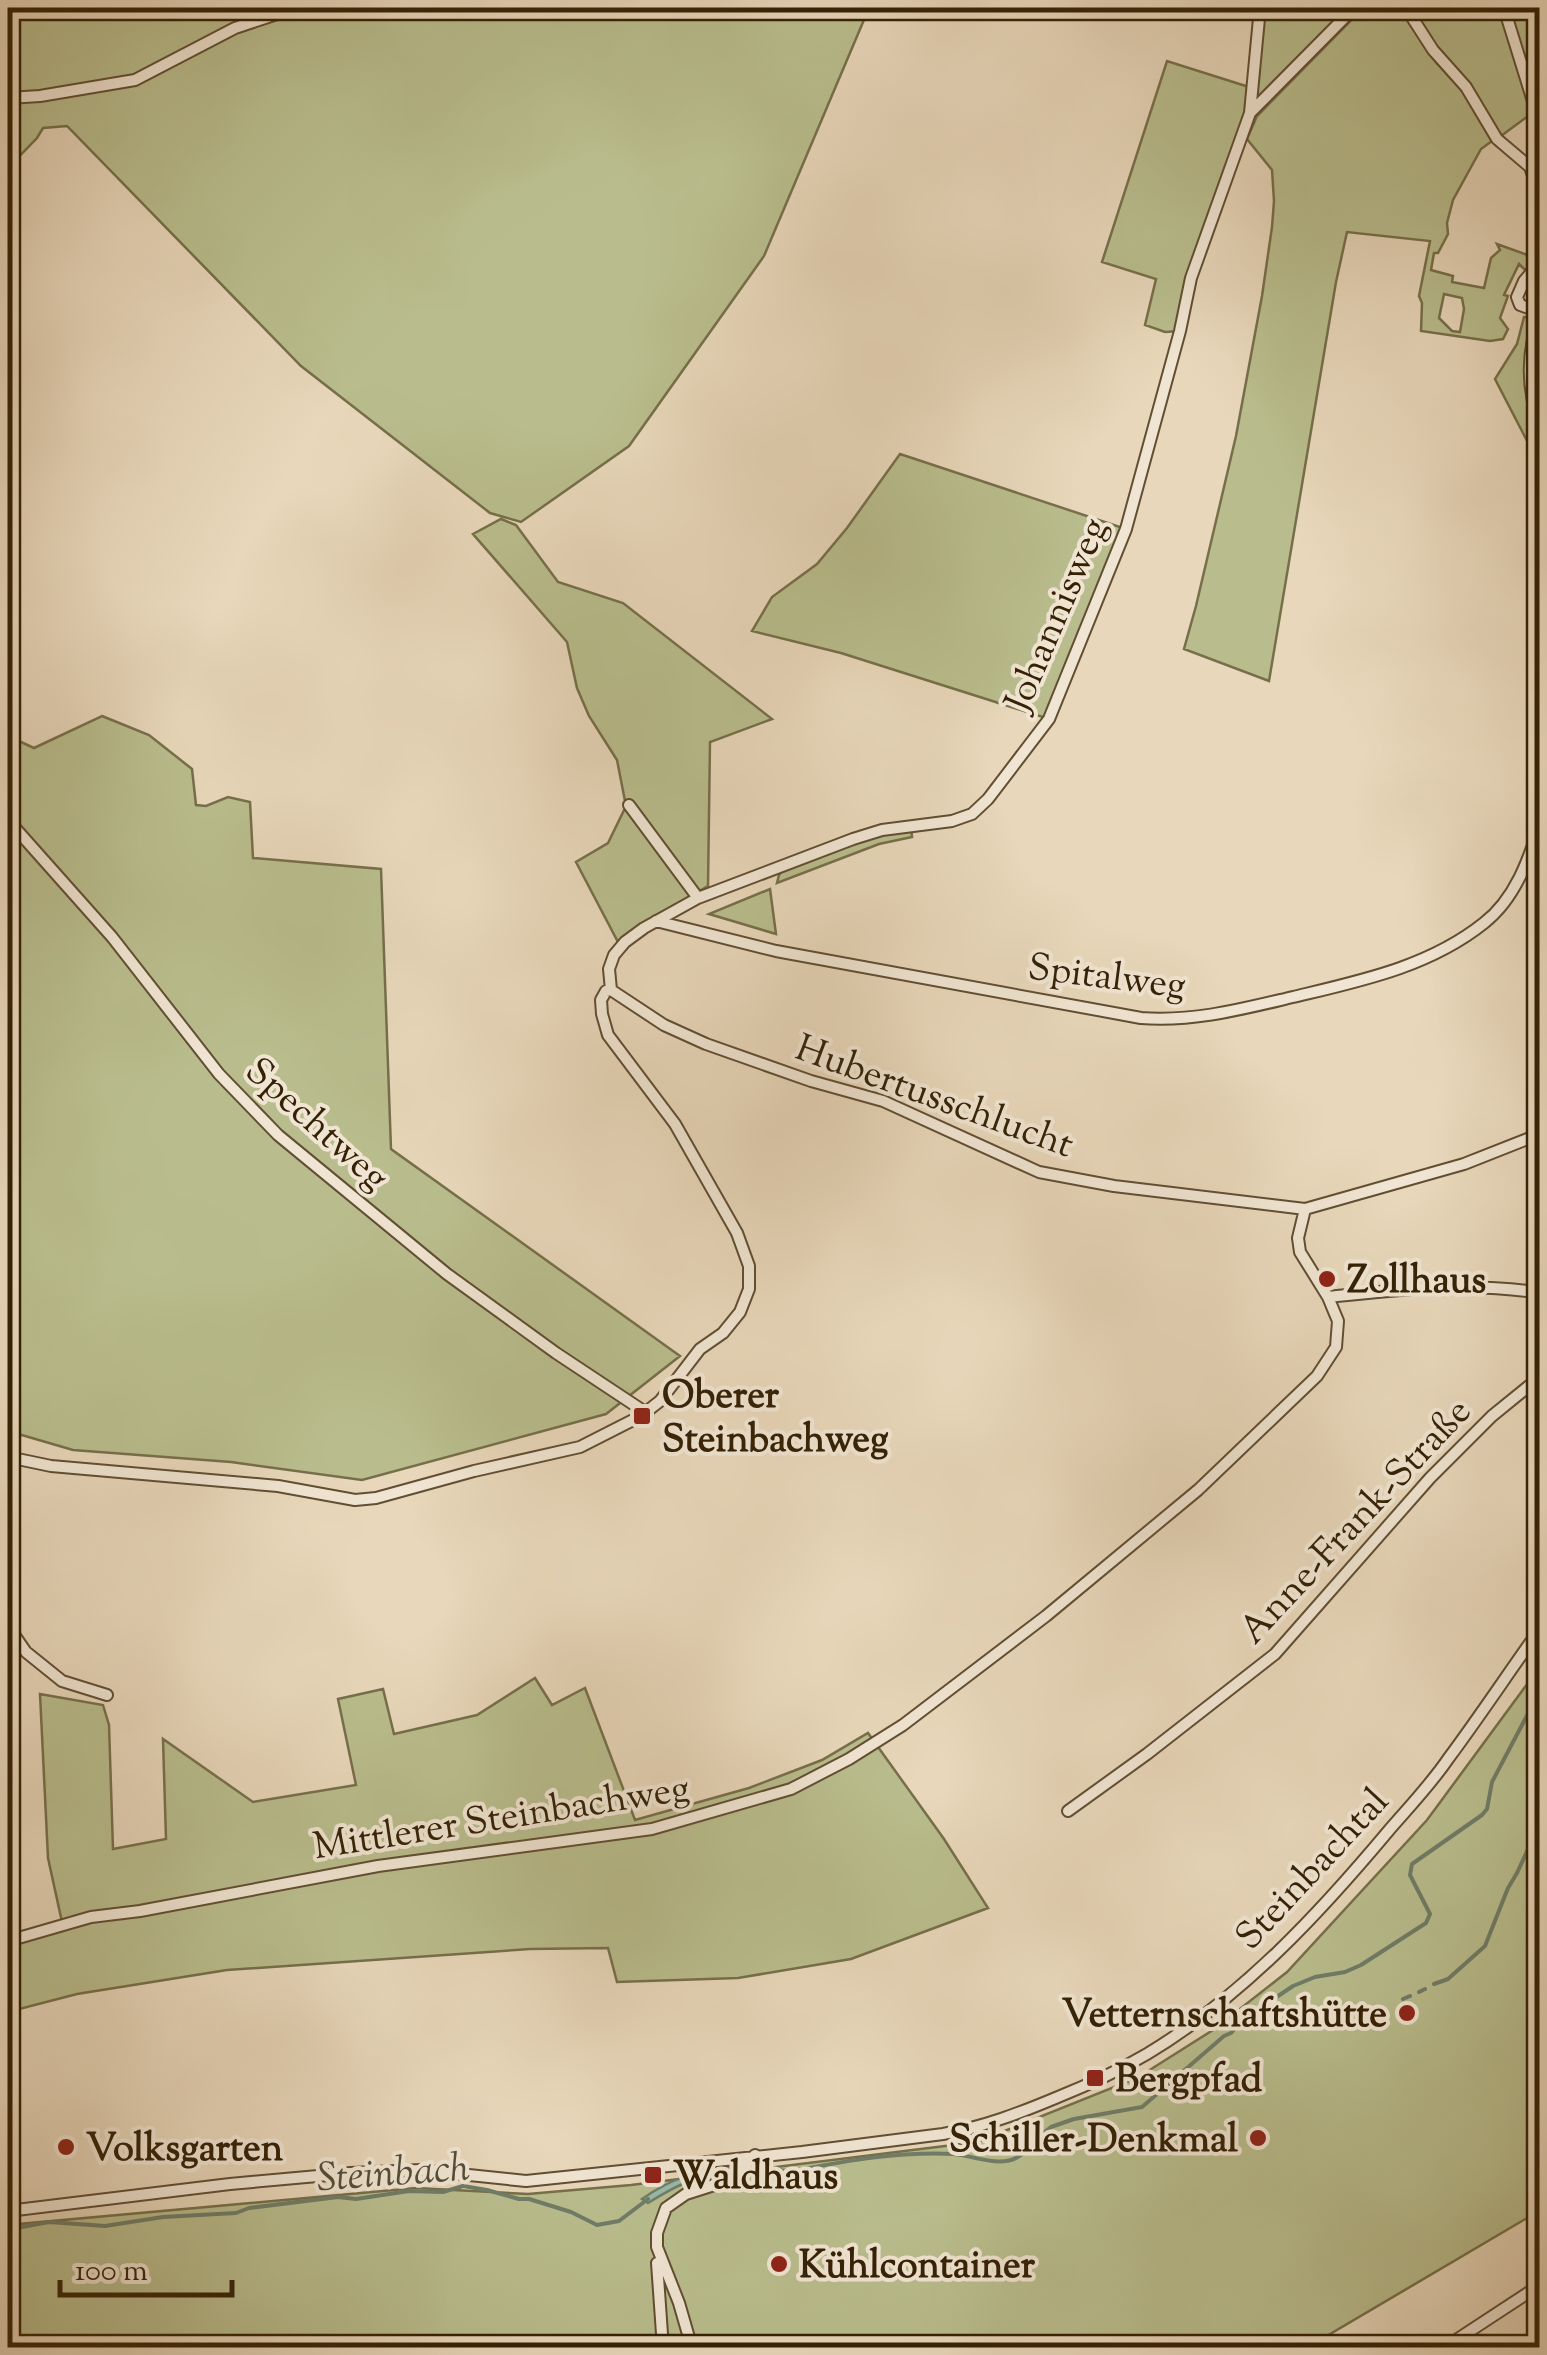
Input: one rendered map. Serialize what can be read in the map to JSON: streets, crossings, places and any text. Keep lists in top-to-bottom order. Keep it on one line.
{"streets":{"street":["Johannisweg","Spitalweg","Hubertusschlucht","Spechtweg","Anne-Frank-Straße","Mittlerer Steinbachweg","Steinbachtal"]},"crossings":[["Johannisweg","Spitalweg"],["Johannisweg","Hubertusschlucht"]],"water":["Steinbach"],"places":{"other":["Zollhaus","Vetternschaftshütte","Schiller-Denkmal","Volksgarten","Kühlcontainer"],"transit":["Oberer Steinbachweg","Bergpfad","Waldhaus"]},"scale_bar":"100 m"}
